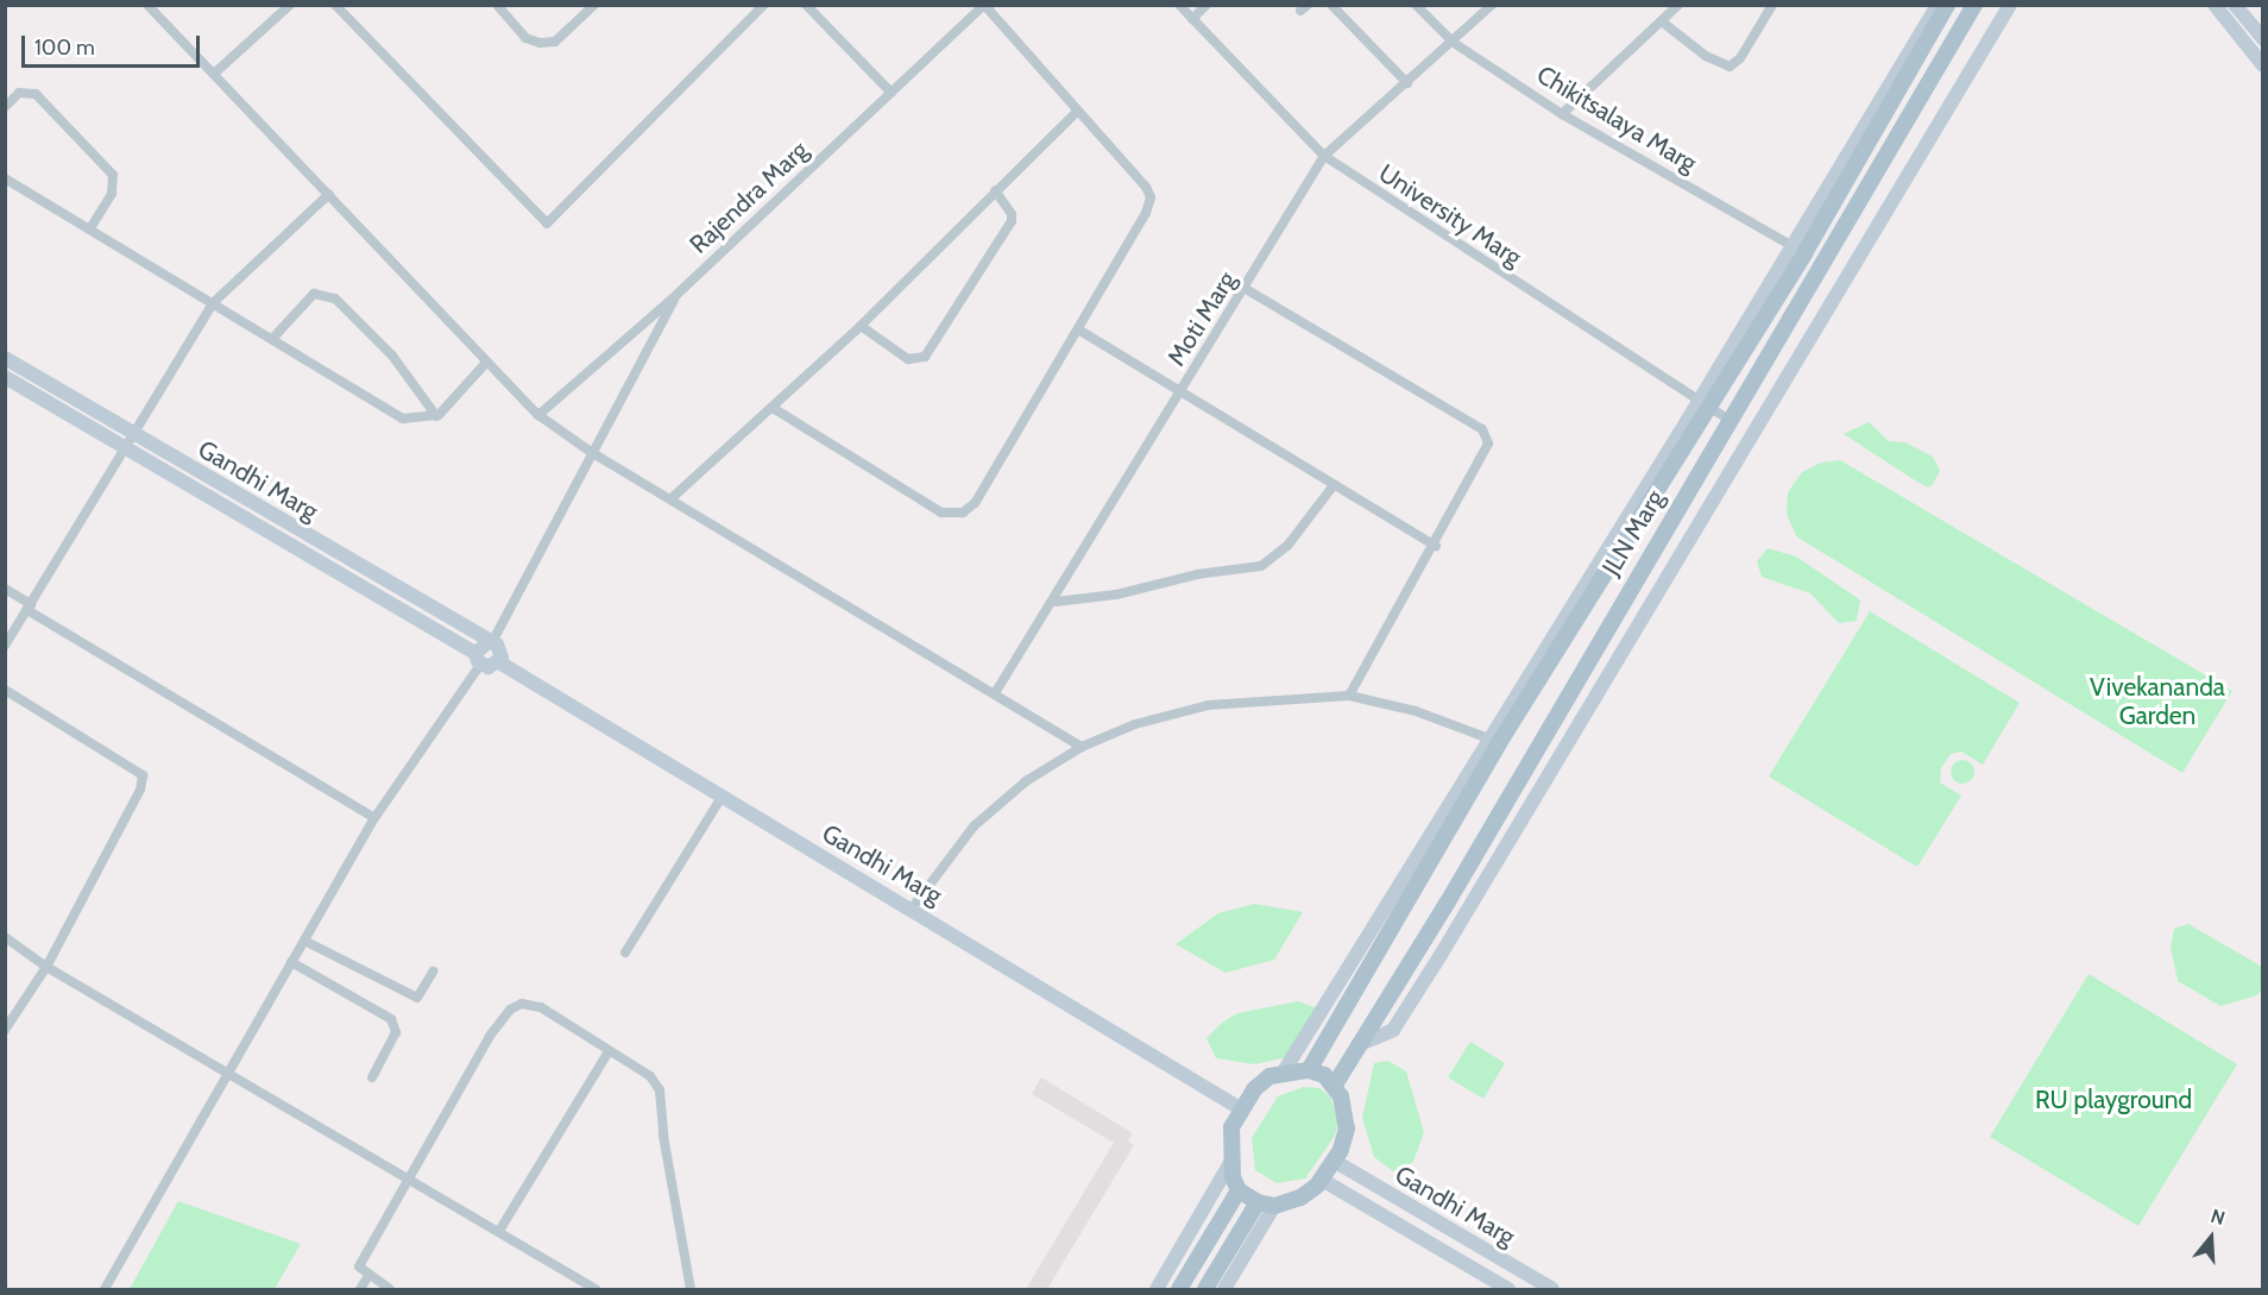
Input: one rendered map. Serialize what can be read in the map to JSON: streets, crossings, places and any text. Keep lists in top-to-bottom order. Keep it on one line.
{"streets":{"main road":["Gandhi Marg","JLN Marg"],"street":["Chikitsalaya Marg","Rajendra Marg","University Marg","Moti Marg"]},"crossings":[["Chikitsalaya Marg","Moti Marg"],["Chikitsalaya Marg","JLN Marg"],["University Marg","Moti Marg"],["University Marg","JLN Marg"],["Gandhi Marg","JLN Marg"]],"parks":["Vivekananda Garden","RU playground"],"scale_bar":"100 m","north":"top"}
